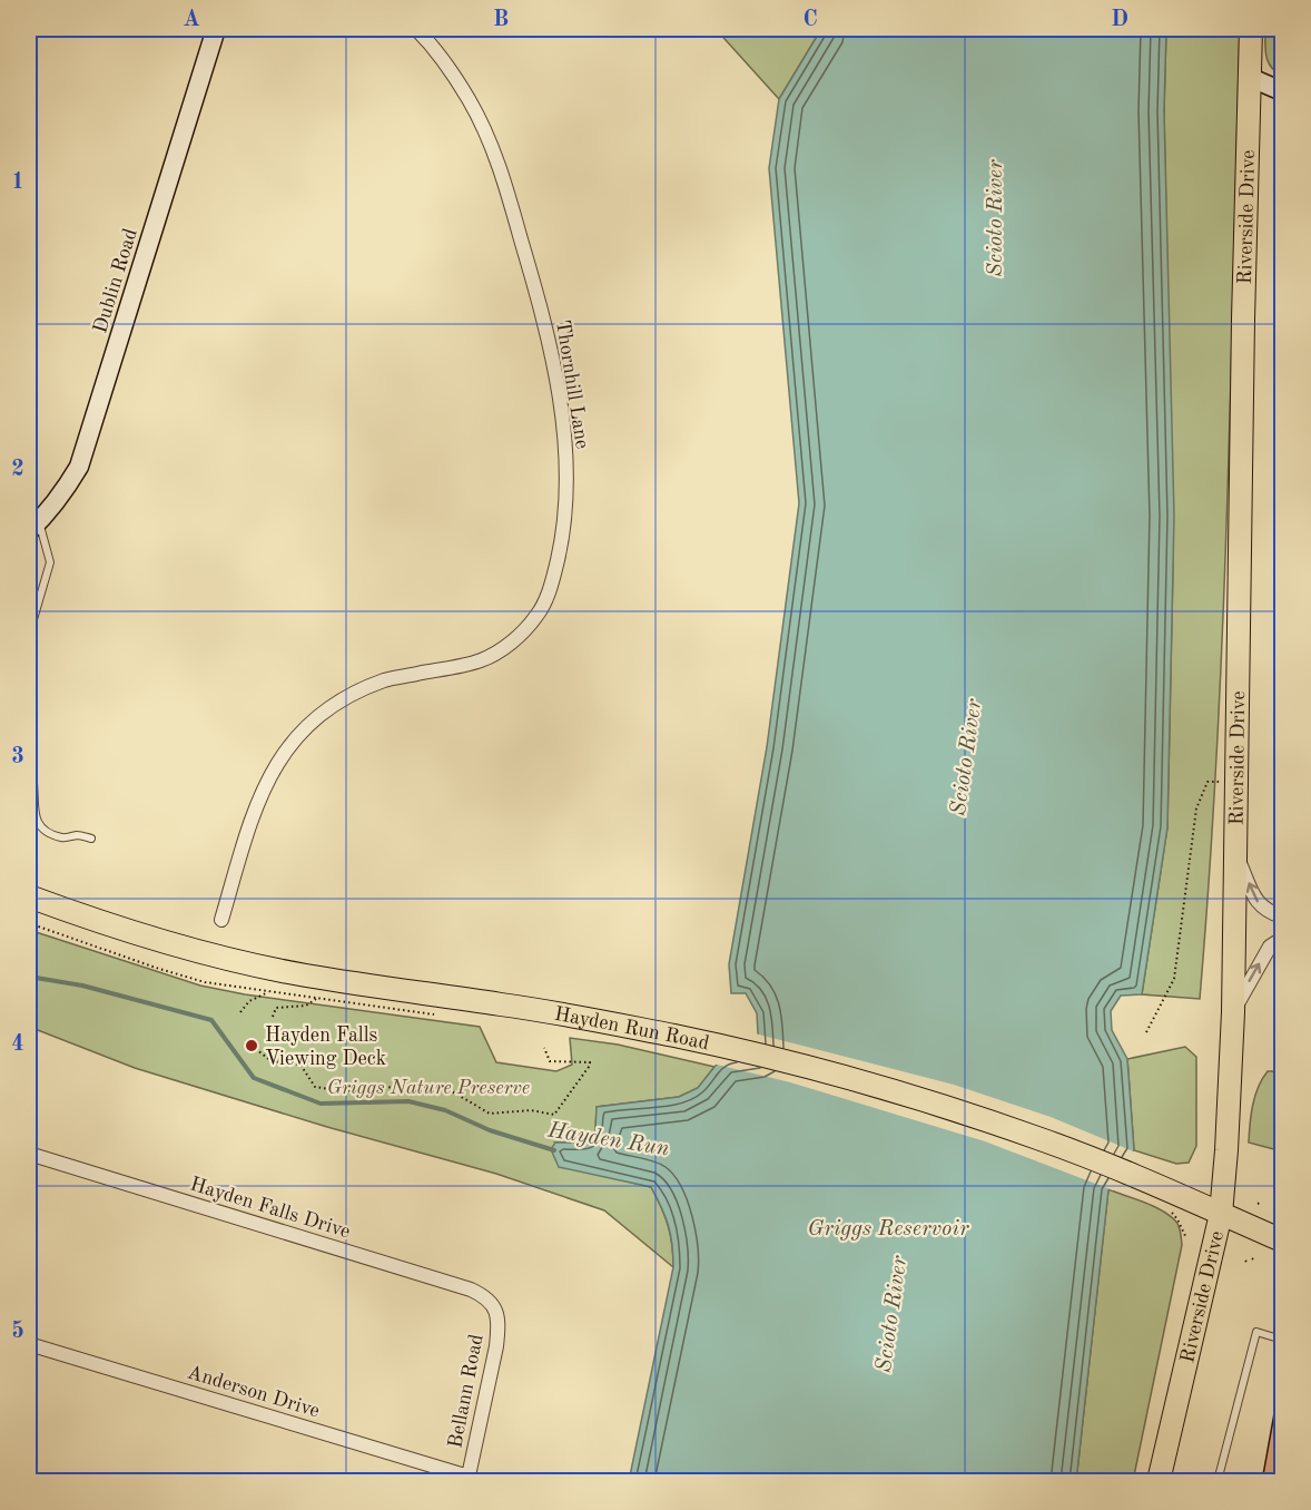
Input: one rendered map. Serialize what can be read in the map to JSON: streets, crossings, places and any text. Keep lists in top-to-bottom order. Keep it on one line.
{"streets":{"main road":["Riverside Drive","Dublin Road","Hayden Run Road"],"street":["Thornhill Lane","Hayden Falls Drive","Anderson Drive","Bellann Road"]},"crossings":[["Riverside Drive","Hayden Run Road"],["Hayden Falls Drive","Bellann Road"],["Anderson Drive","Bellann Road"]],"water":["Scioto River","Hayden Run","Griggs Reservoir"],"parks":["Griggs Nature Preserve"],"places":["Hayden Falls Viewing Deck"],"grid":{"columns":["A","B","C","D"],"rows":["1","2","3","4","5"]}}
